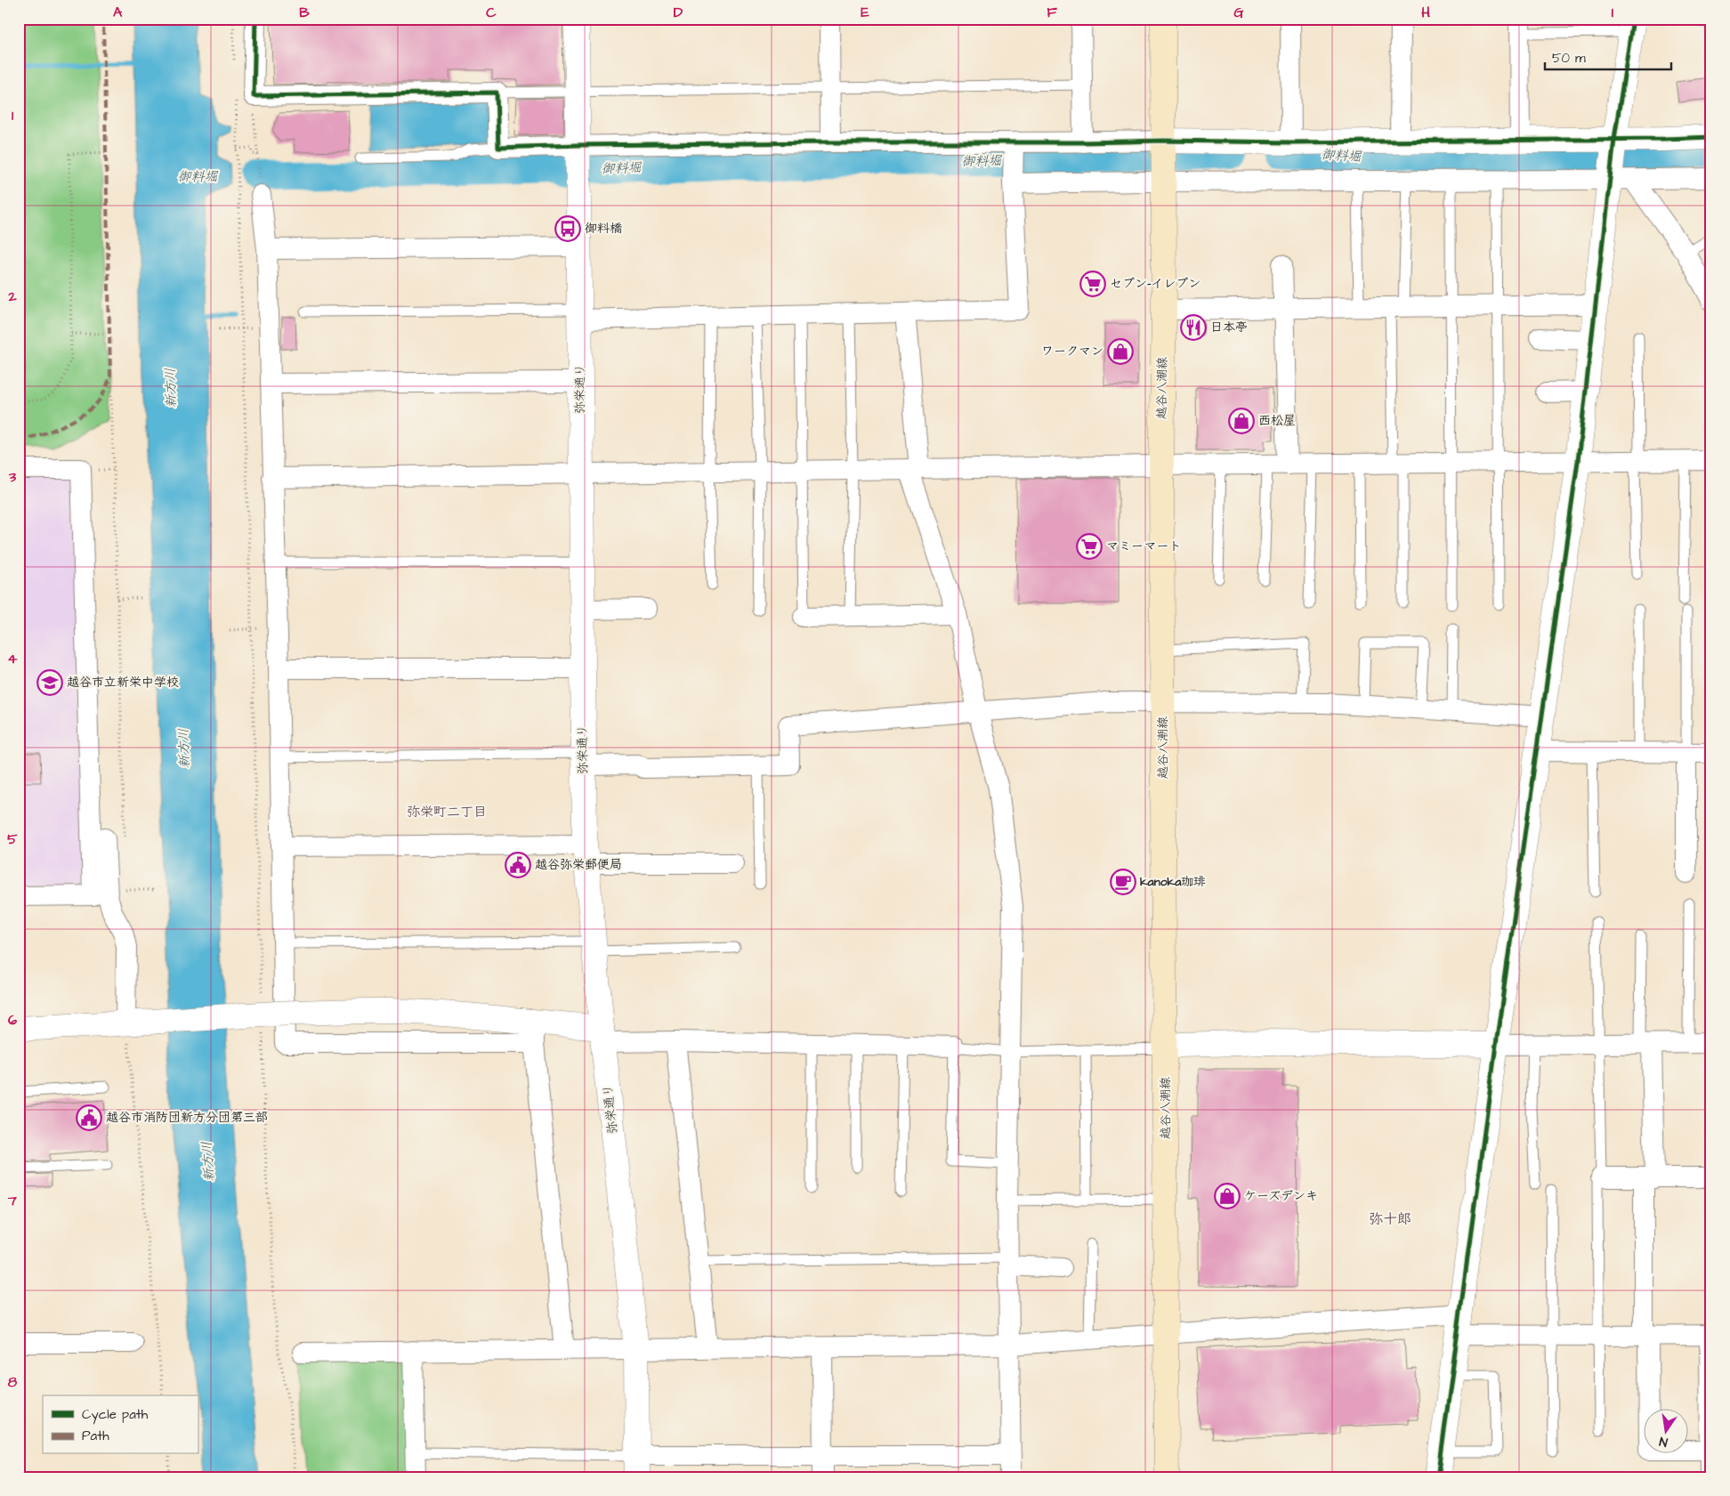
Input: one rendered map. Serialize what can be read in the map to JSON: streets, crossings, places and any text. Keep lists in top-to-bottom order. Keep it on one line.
{"streets":{"main road":["越谷八潮線"],"street":["弥栄通り"]},"districts":["弥栄町二丁目","弥十郎"],"water":["御料堀","新方川"],"places":{"bus stop":["御料橋"],"supermarket":["セブン-イレブン","マミーマート"],"restaurant":["日本亭"],"shop":["ワークマン","西松屋","ケーズデンキ"],"school or university":["越谷市立新栄中学校"],"public building":["越谷弥栄郵便局","越谷市消防団新方分団第三部"],"cafe":["kanoka珈琲"]},"legend":["Cycle path","Path"],"scale_bar":"50 m","north":"bottom","grid":{"columns":["A","B","C","D","E","F","G","H","I"],"rows":["1","2","3","4","5","6","7","8"]}}
